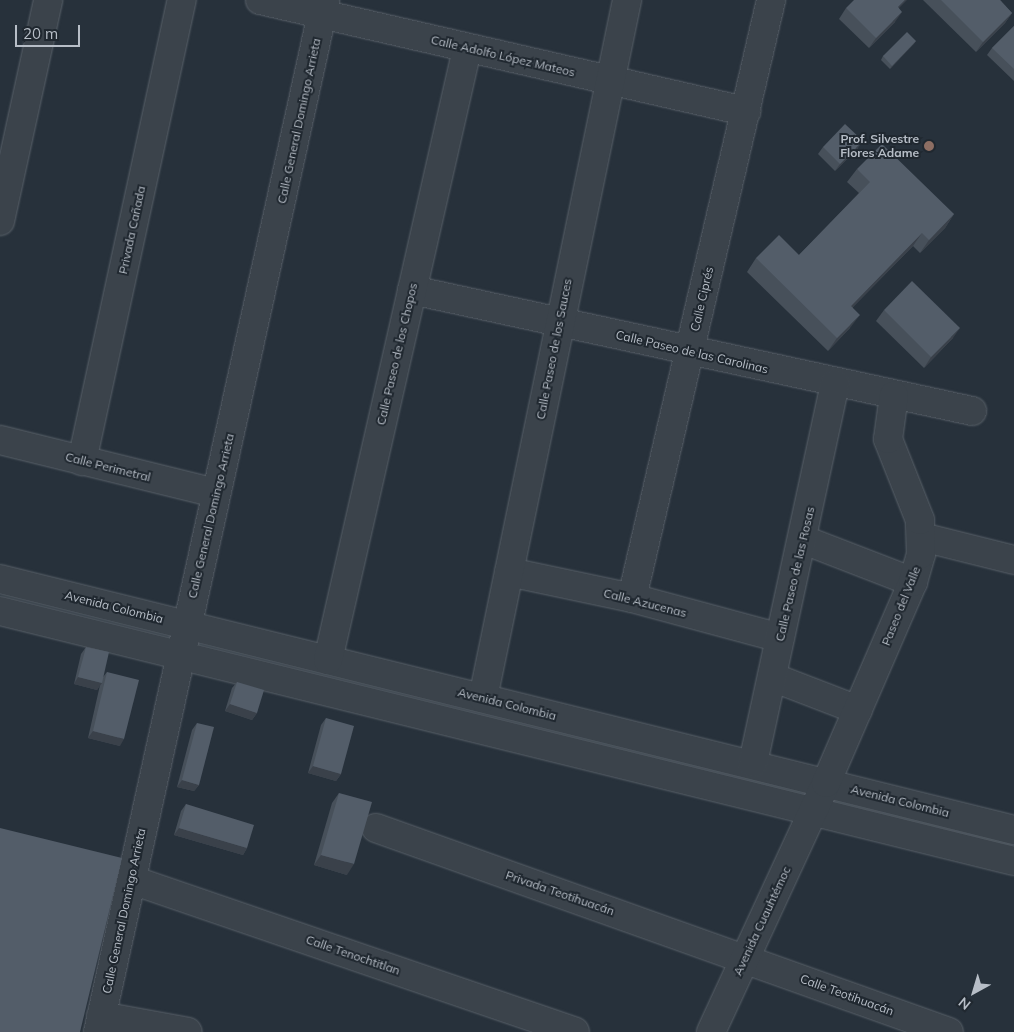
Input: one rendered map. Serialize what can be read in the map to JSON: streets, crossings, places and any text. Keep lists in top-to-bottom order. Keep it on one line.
{"streets":{"street":["Calle Adolfo López Mateos","Calle General Domingo Arrieta","Privada Cañada","Calle Ciprés","Calle Paseo de los Sauces","Calle Paseo de las Carolinas","Calle Paseo de los Chopos","Calle Perimetral","Calle Paseo de las Rosas","Calle Azucenas","Paseo del Valle","Avenida Colombia","Privada Teotihuacán","Avenida Cuauhtémoc","Calle Tenochtitlan","Calle Teotihuacán"]},"crossings":[["Calle Adolfo López Mateos","Calle General Domingo Arrieta"],["Calle Adolfo López Mateos","Calle Ciprés"],["Calle Adolfo López Mateos","Calle Paseo de los Sauces"],["Calle Adolfo López Mateos","Calle Paseo de los Chopos"],["Calle General Domingo Arrieta","Calle Perimetral"],["Calle General Domingo Arrieta","Avenida Colombia"],["Calle General Domingo Arrieta","Calle Tenochtitlan"],["Privada Cañada","Calle Perimetral"],["Calle Ciprés","Calle Paseo de las Carolinas"],["Calle Ciprés","Calle Azucenas"],["Calle Paseo de los Sauces","Calle Paseo de las Carolinas"],["Calle Paseo de los Sauces","Calle Azucenas"],["Calle Paseo de los Sauces","Avenida Colombia"],["Calle Paseo de las Carolinas","Calle Paseo de los Chopos"],["Calle Paseo de las Carolinas","Calle Paseo de las Rosas"],["Calle Paseo de las Carolinas","Paseo del Valle"],["Calle Paseo de los Chopos","Avenida Colombia"],["Calle Paseo de las Rosas","Calle Azucenas"],["Calle Paseo de las Rosas","Avenida Colombia"],["Paseo del Valle","Avenida Colombia"],["Paseo del Valle","Avenida Cuauhtémoc"],["Privada Teotihuacán","Avenida Cuauhtémoc"],["Privada Teotihuacán","Calle Teotihuacán"],["Avenida Cuauhtémoc","Calle Teotihuacán"]],"places":["Prof. Silvestre Flores Adame"],"scale_bar":"20 m","north":"bottom left"}
